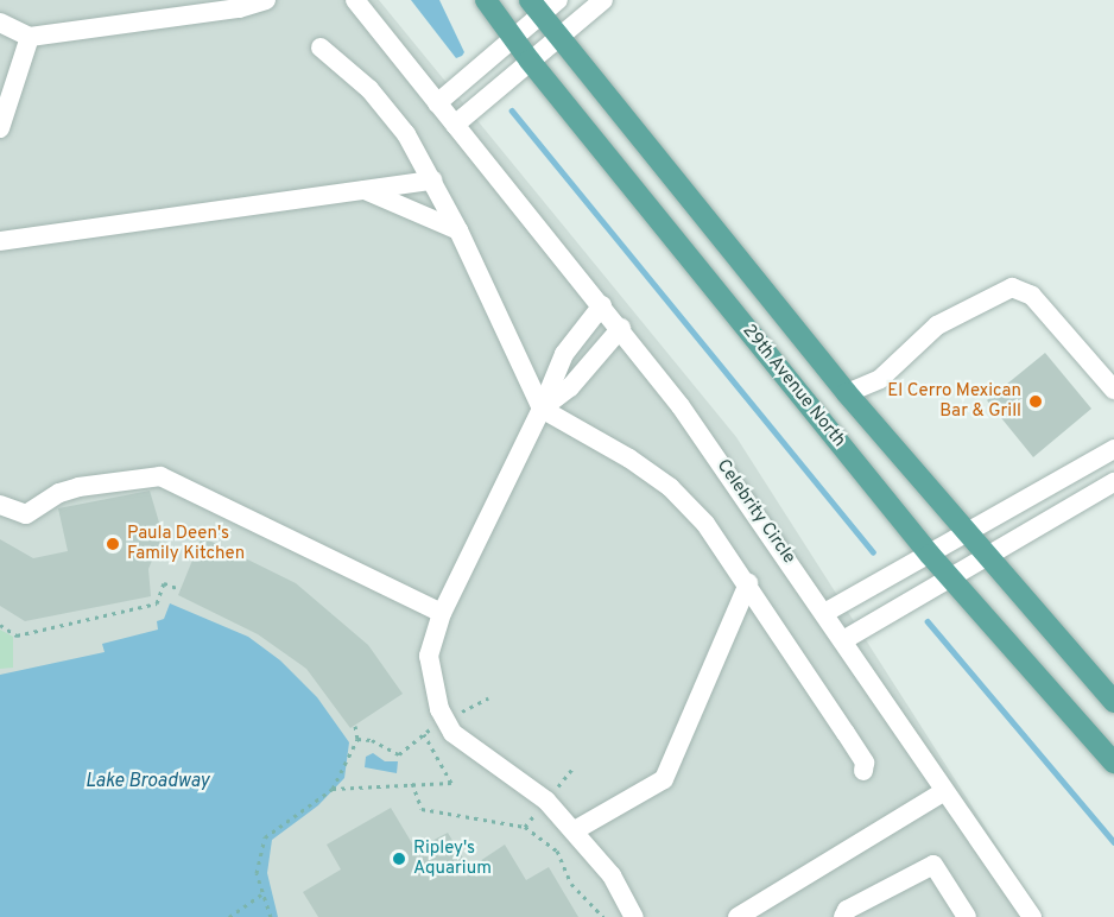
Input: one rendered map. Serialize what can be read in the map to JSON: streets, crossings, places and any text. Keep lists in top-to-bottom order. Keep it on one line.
{"streets":{"main road":["29th Avenue North"],"street":["Celebrity Circle"]},"water":["Lake Broadway"],"places":["El Cerro Mexican Bar & Grill","Paula Deen's Family Kitchen","Ripley's Aquarium"]}
